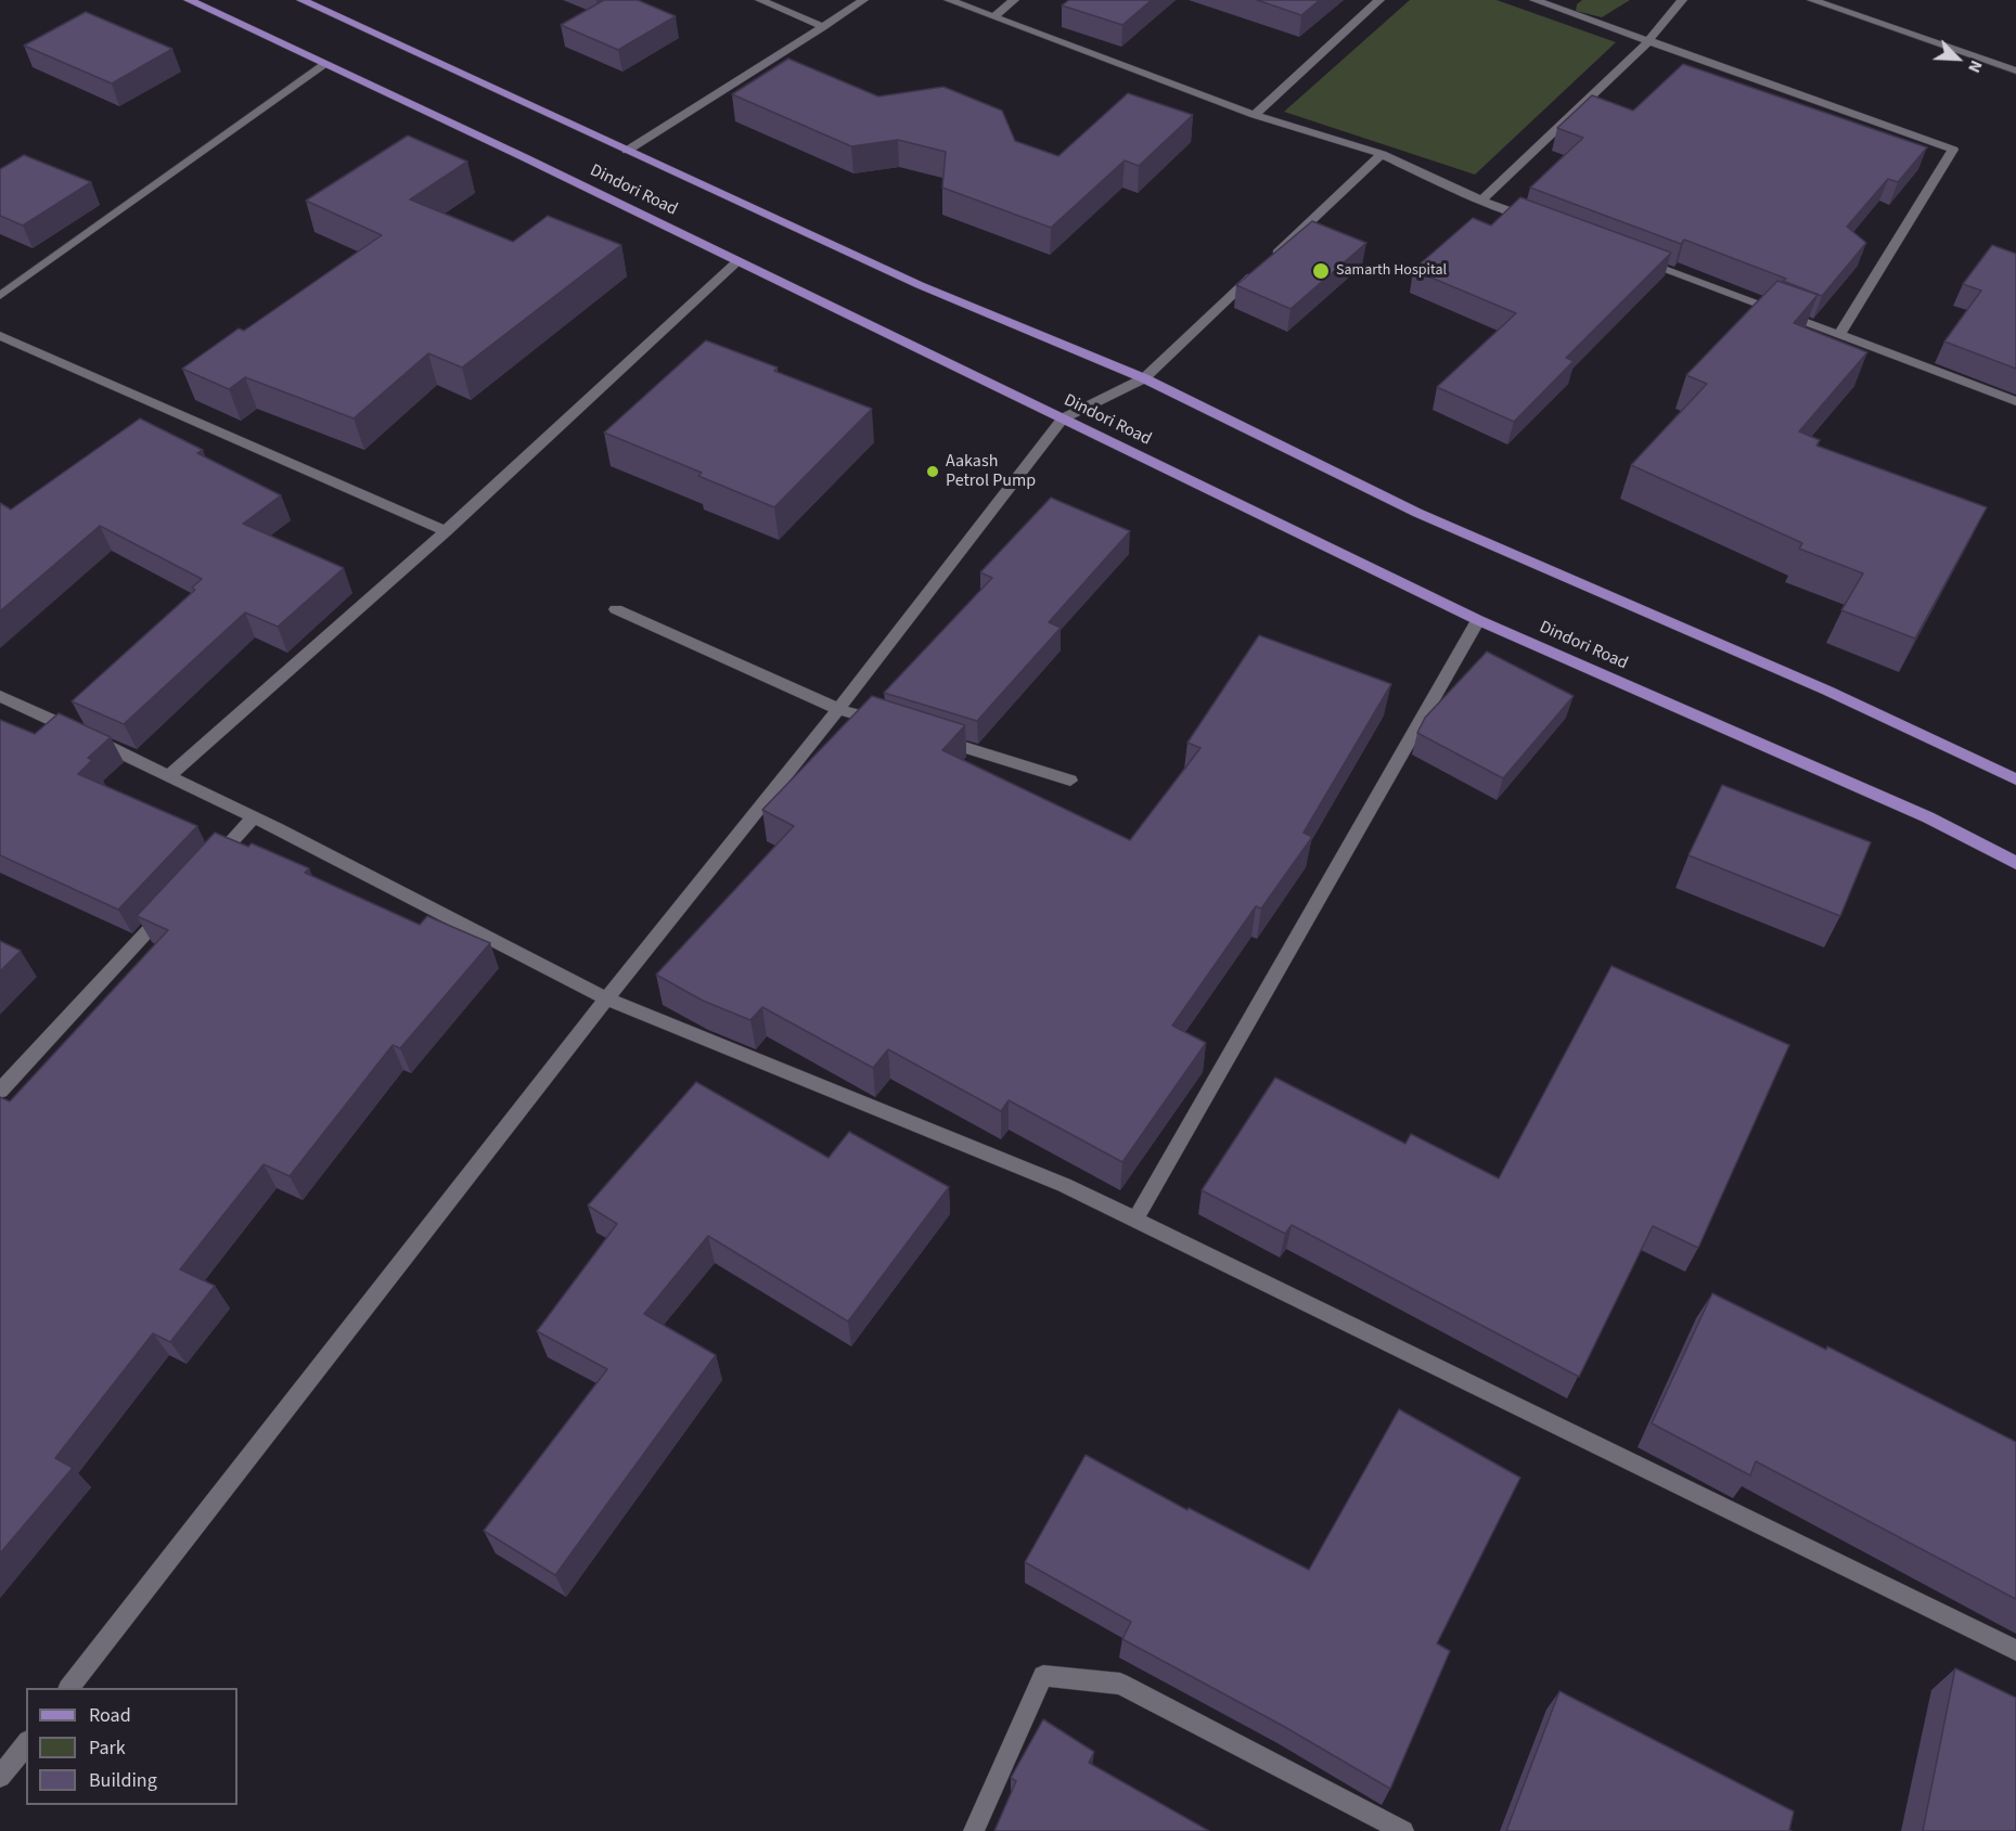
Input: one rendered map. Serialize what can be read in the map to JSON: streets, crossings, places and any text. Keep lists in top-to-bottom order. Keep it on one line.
{"streets":{"main road":["Dindori Road"]},"places":["Samarth Hospital","Aakash Petrol Pump"],"legend":["Road","Park","Building"],"north":"bottom right"}
